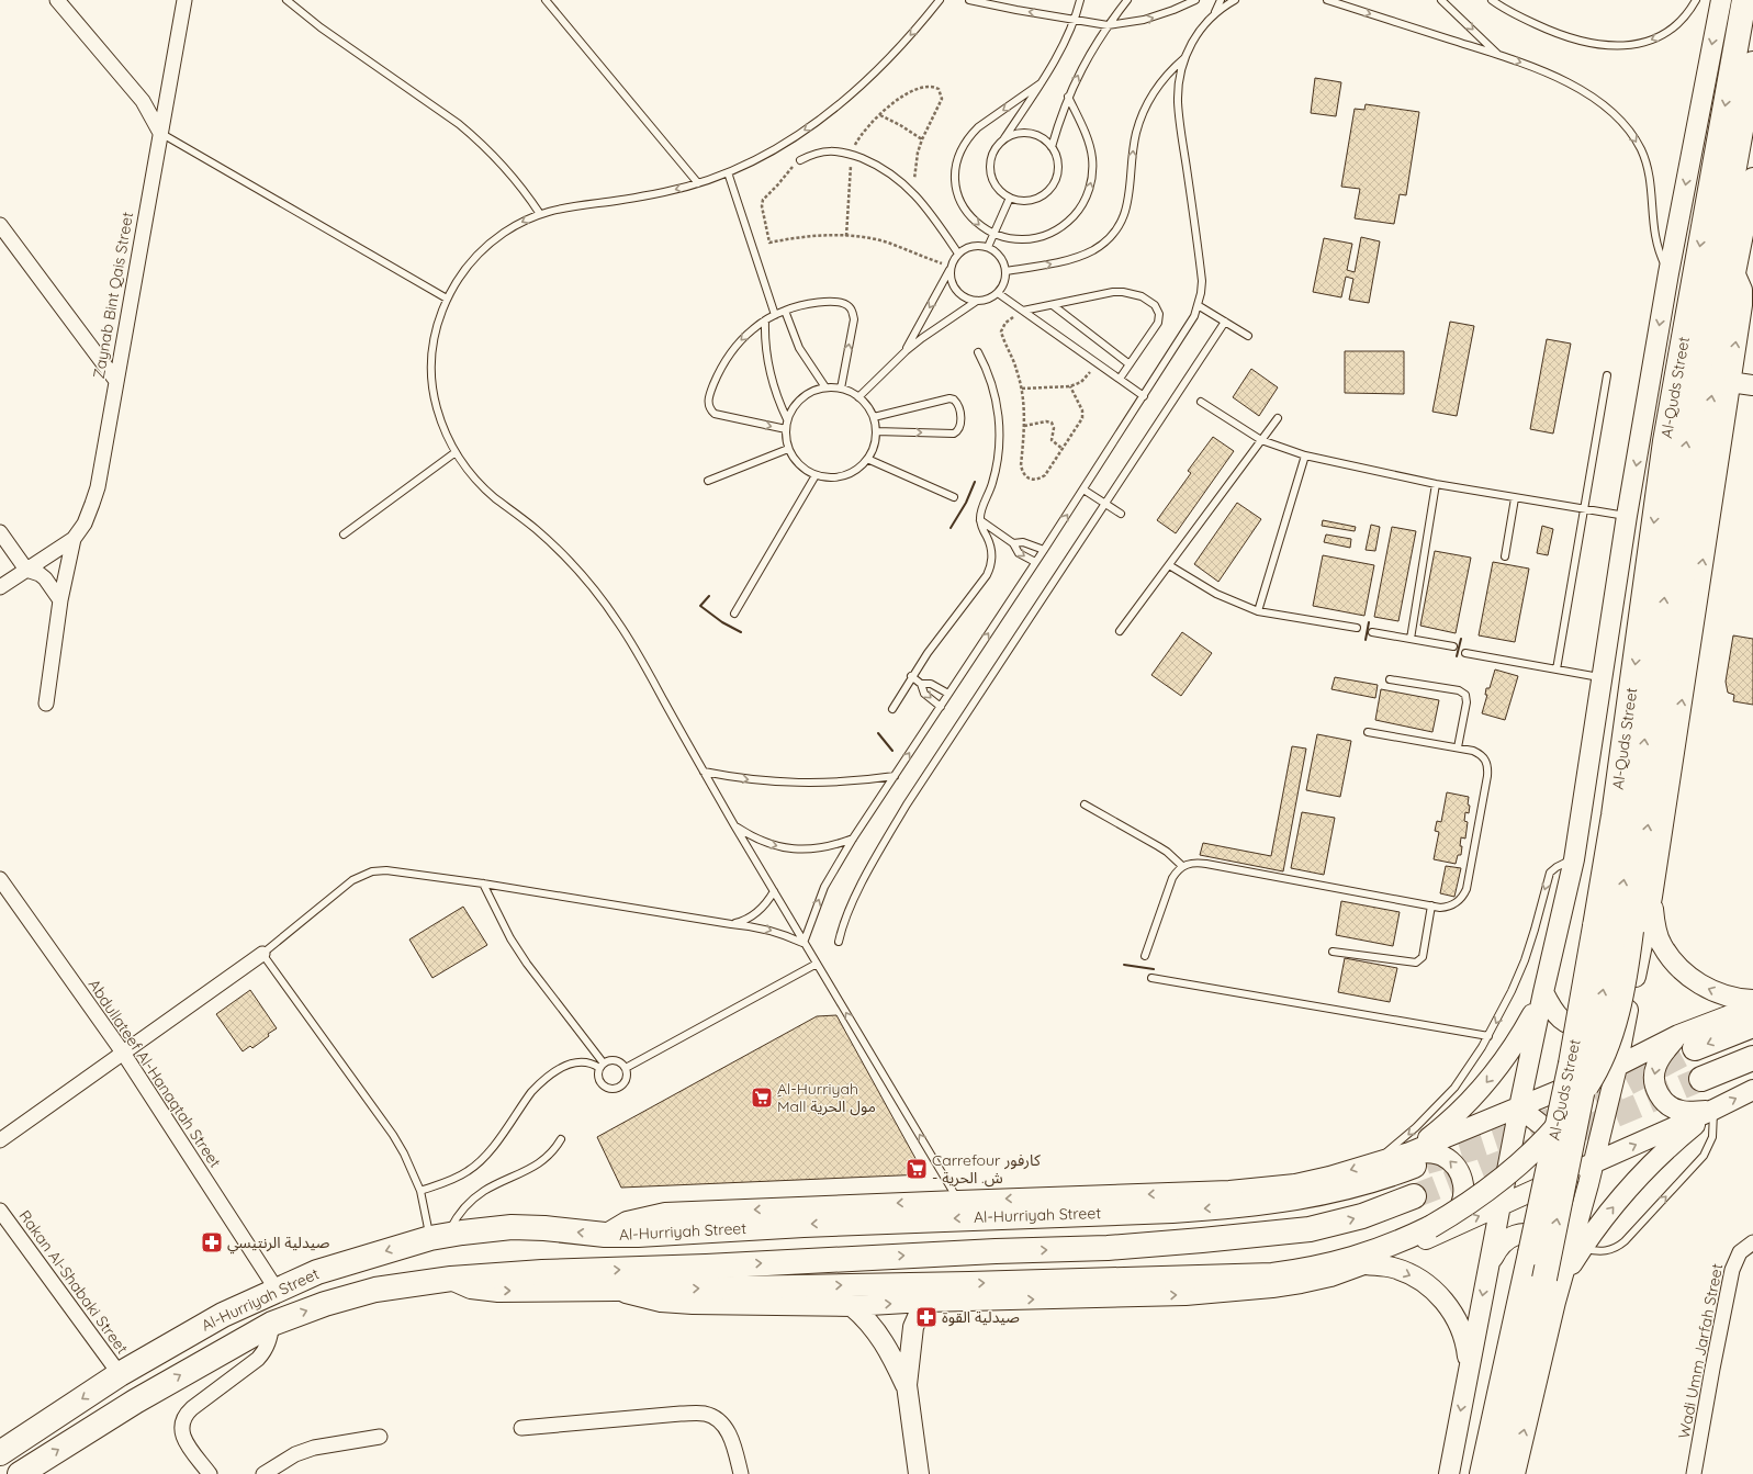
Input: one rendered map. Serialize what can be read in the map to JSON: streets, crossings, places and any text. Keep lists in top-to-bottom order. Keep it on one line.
{"streets":{"highway":["Al-Quds Street","Al-Hurriyah Street"],"street":["Zaynab Bint Qais Street","Abdullateef Al-Hanaqtah Street","Rakan Al-Shabaki Street","Wadi Umm Jarfah Street"]},"crossings":[["Abdullateef Al-Hanaqtah Street","Al-Hurriyah Street"],["Al-Hurriyah Street","Rakan Al-Shabaki Street"]],"places":{"supermarket":["ِAl-Hurriyah Mall مول الحرية","Carrefour كارفور - ش. الحرية"],"pharmacy":["صيدلية الرنتيسي","صيدلية القوة"]}}
